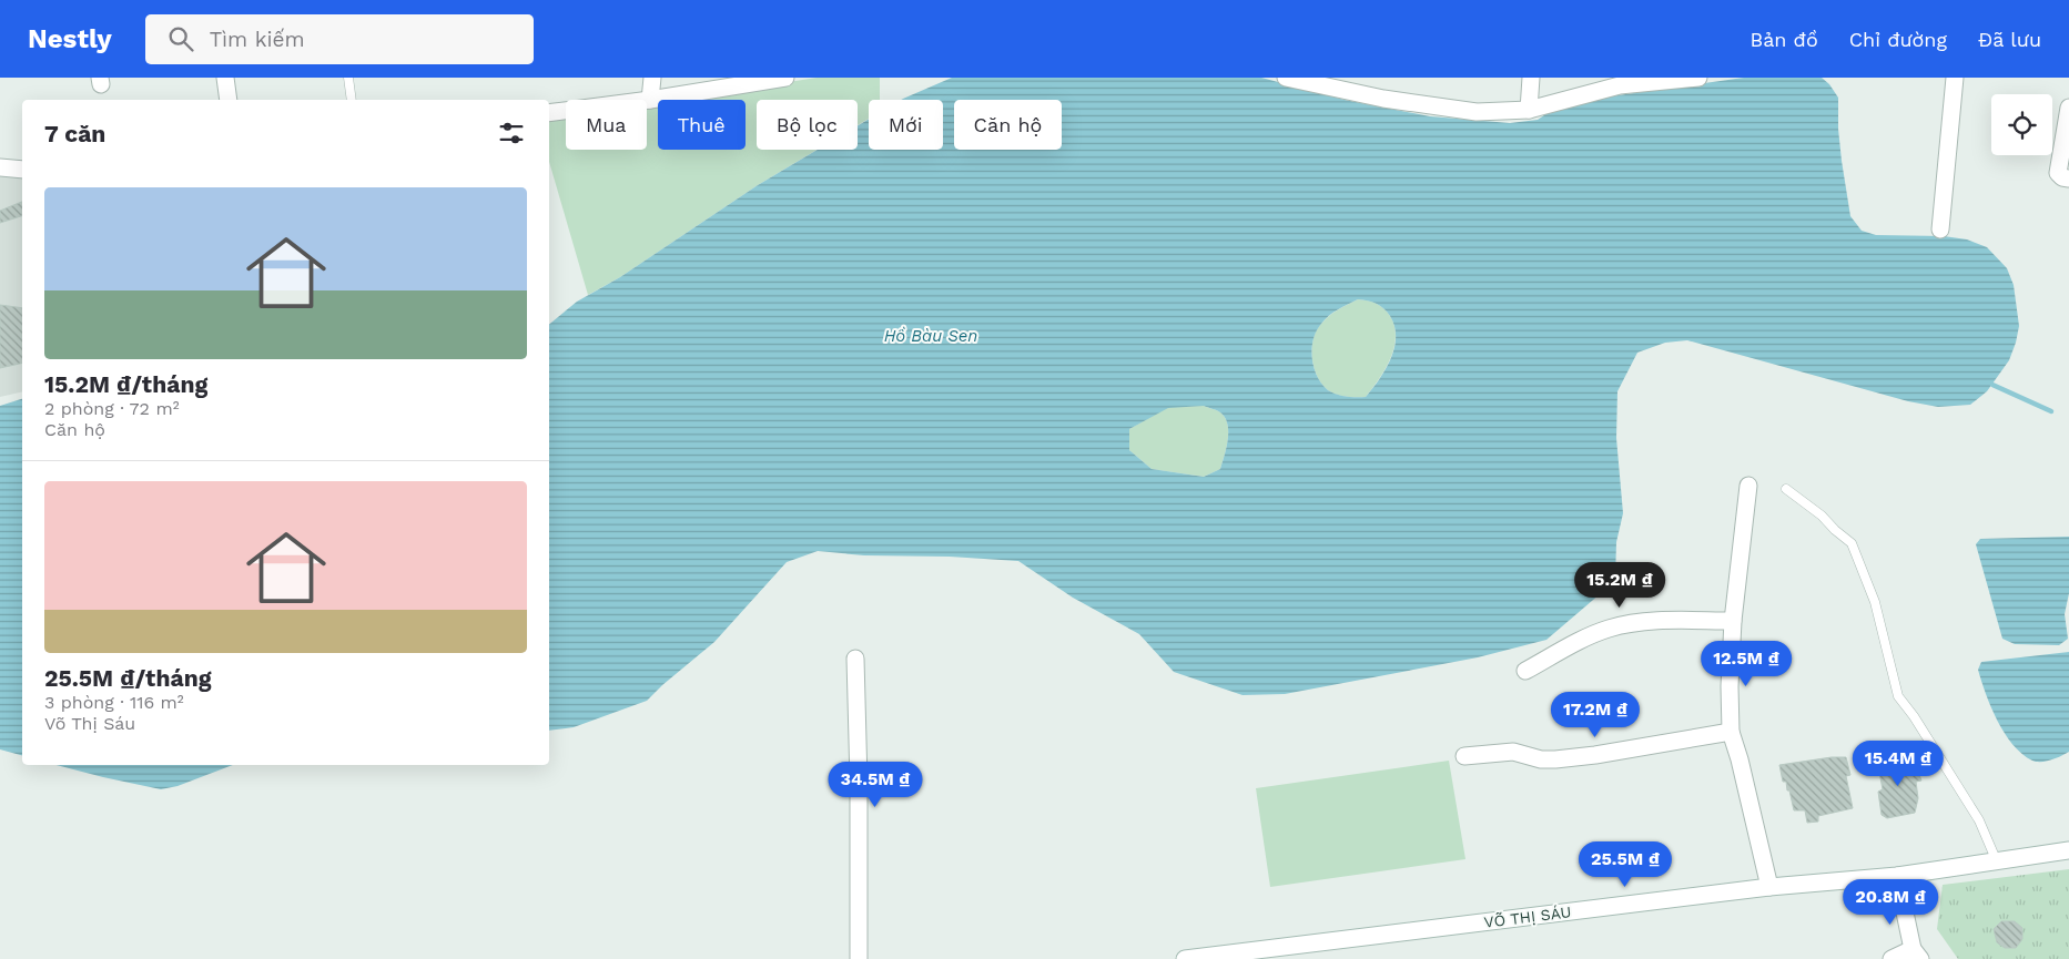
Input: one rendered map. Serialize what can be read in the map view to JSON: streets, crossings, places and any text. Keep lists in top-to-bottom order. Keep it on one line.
{"streets":{"street":["VÕ THỊ SÁU"]},"water":["Hồ Bàu Sen"],"page":{"header":"Nestly","search":"Tìm kiếm","nav":["Bản đồ","Chỉ đường","Đã lưu"],"chip":["Mua","Thuê","Bộ lọc","Mới","Căn hộ"],"heading":"7 căn","list":[{"name":"15.2M ₫/tháng","note":"2 phòng · 72 m² · Căn hộ"},{"name":"25.5M ₫/tháng","note":"3 phòng · 116 m² · Võ Thị Sáu"}],"price":["15.2M ₫","12.5M ₫","17.2M ₫","15.4M ₫","34.5M ₫","25.5M ₫","20.8M ₫"]}}
